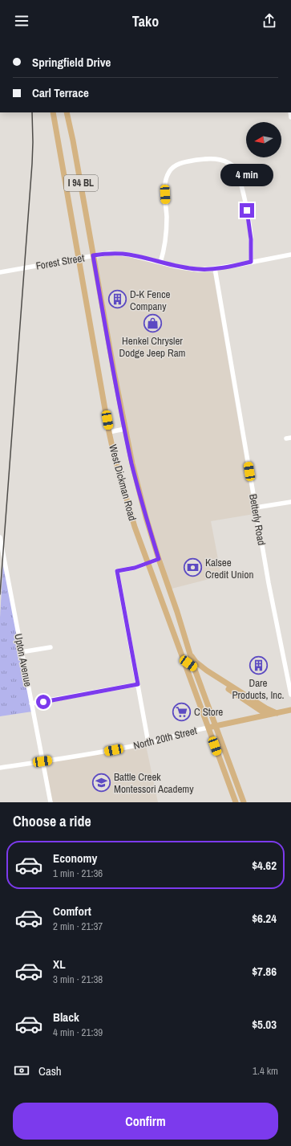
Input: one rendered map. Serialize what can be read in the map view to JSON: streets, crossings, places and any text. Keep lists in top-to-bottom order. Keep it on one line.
{"streets":{"main road":["I 94 BL","West Dickman Road","North 20th Street"],"street":["Forest Street","Betterly Road","Upton Avenue"]},"crossings":[["Forest Street","West Dickman Road"],["Forest Street","Betterly Road"],["West Dickman Road","North 20th Street"],["Upton Avenue","North 20th Street"]],"places":{"building":["D-K Fence Company","Dare Products, Inc."],"shop":["Henkel Chrysler Dodge Jeep Ram"],"bank":["Kalsee Credit Union"],"supermarket":["C Store"],"school or university":["Battle Creek Montessori Academy"]},"north":"left","page":{"header":"Tako","banner":["Springfield Drive","Carl Terrace"],"bubble":"4 min","heading":"Choose a ride","list":[{"name":"Economy","note":"1 min · 21:36","value":"$4.62"},{"name":"Comfort","note":"2 min · 21:37","value":"$6.24"},{"name":"XL","note":"3 min · 21:38","value":"$7.86"},{"name":"Black","note":"4 min · 21:39","value":"$5.03"}],"pay":["Cash","1.4 km"],"buttons":"Confirm"}}
